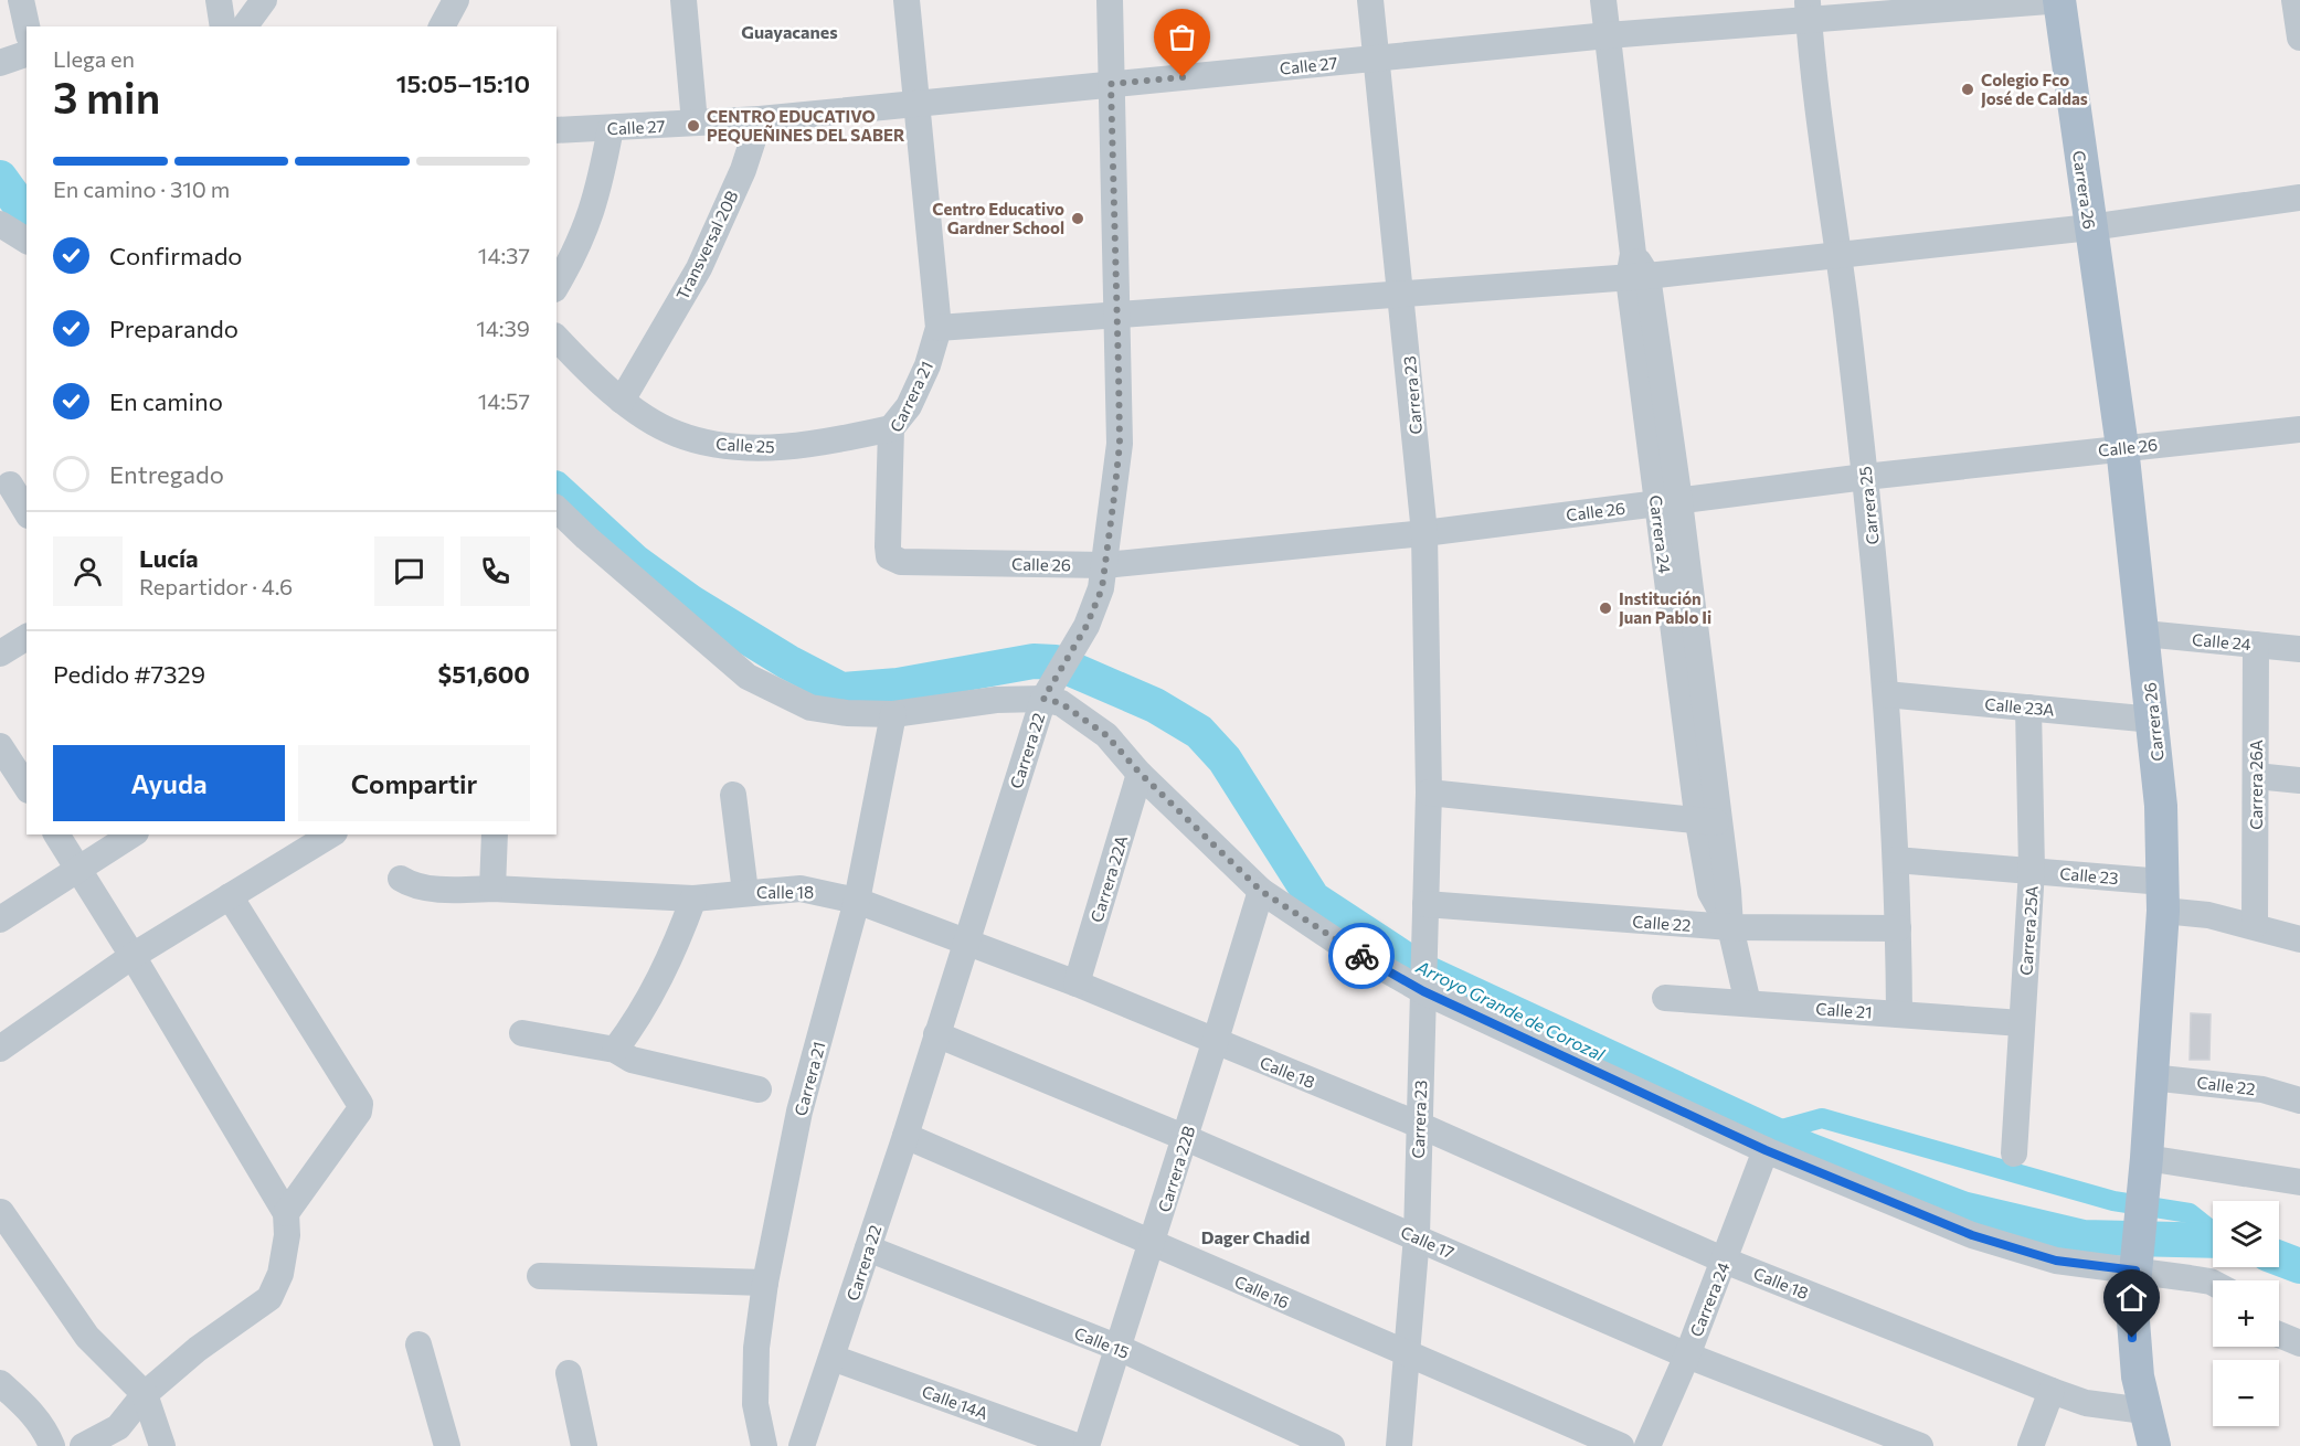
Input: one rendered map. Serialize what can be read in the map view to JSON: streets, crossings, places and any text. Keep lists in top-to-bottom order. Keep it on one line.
{"streets":{"main road":["Carrera 26"],"street":["Calle 27","Transversal 20B","Carrera 23","Carrera 21","Calle 25","Calle 26","Carrera 25","Carrera 24","Calle 24","Calle 23A","Carrera 22","Carrera 26A","Calle 23","Carrera 22A","Calle 18","Calle 22","Carrera 25A","Calle 21","Carrera 22B","Calle 17","Calle 16","Calle 15","Calle 14A"]},"crossings":[["Calle 27","Carrera 26"],["Calle 27","Transversal 20B"],["Calle 27","Carrera 23"],["Calle 27","Carrera 21"],["Calle 27","Carrera 25"],["Calle 27","Carrera 24"],["Calle 27","Carrera 22"],["Carrera 26","Calle 26"],["Carrera 26","Calle 24"],["Carrera 26","Calle 23A"],["Carrera 26","Calle 23"],["Carrera 26","Calle 18"],["Carrera 26","Calle 22"],["Transversal 20B","Calle 25"],["Carrera 23","Calle 26"],["Carrera 23","Calle 18"],["Carrera 23","Calle 22"],["Carrera 23","Calle 17"],["Carrera 23","Calle 16"],["Carrera 21","Calle 25"],["Carrera 21","Calle 26"],["Carrera 21","Calle 18"],["Calle 26","Carrera 25"],["Calle 26","Carrera 24"],["Calle 26","Carrera 22"],["Carrera 25","Calle 23A"],["Carrera 25","Calle 23"],["Carrera 25","Calle 22"],["Carrera 25","Calle 21"],["Carrera 24","Calle 18"],["Carrera 24","Calle 22"],["Carrera 24","Calle 21"],["Carrera 24","Calle 17"],["Calle 24","Carrera 26A"],["Calle 23A","Carrera 25A"],["Carrera 22","Calle 18"],["Carrera 22","Calle 17"],["Carrera 22","Calle 16"],["Carrera 22","Calle 15"],["Carrera 22","Calle 14A"],["Carrera 26A","Calle 23"],["Calle 23","Carrera 25A"],["Carrera 22A","Calle 18"],["Calle 18","Carrera 22B"],["Carrera 25A","Calle 21"],["Carrera 22B","Calle 17"],["Carrera 22B","Calle 16"],["Carrera 22B","Calle 15"]],"districts":["Guayacanes","Dager Chadid"],"water":["Arroyo Grande de Corozal"],"places":["Colegio Fco José de Caldas","CENTRO EDUCATIVO PEQUEÑINES DEL SABER","Centro Educativo Gardner School","Institución Juan Pablo Ii"],"page":{"heading":["3 min","Llega en","15:05–15:10"],"panel":["Lucía","Repartidor · 4.6","Pedido #7329","$51,600"],"bar":"En camino · 310 m","list":[["Confirmado","14:37"],["Preparando","14:39"],["En camino","14:57"],"Entregado"],"buttons":["Ayuda","Compartir"],"map_buttons":["+","−"]}}
